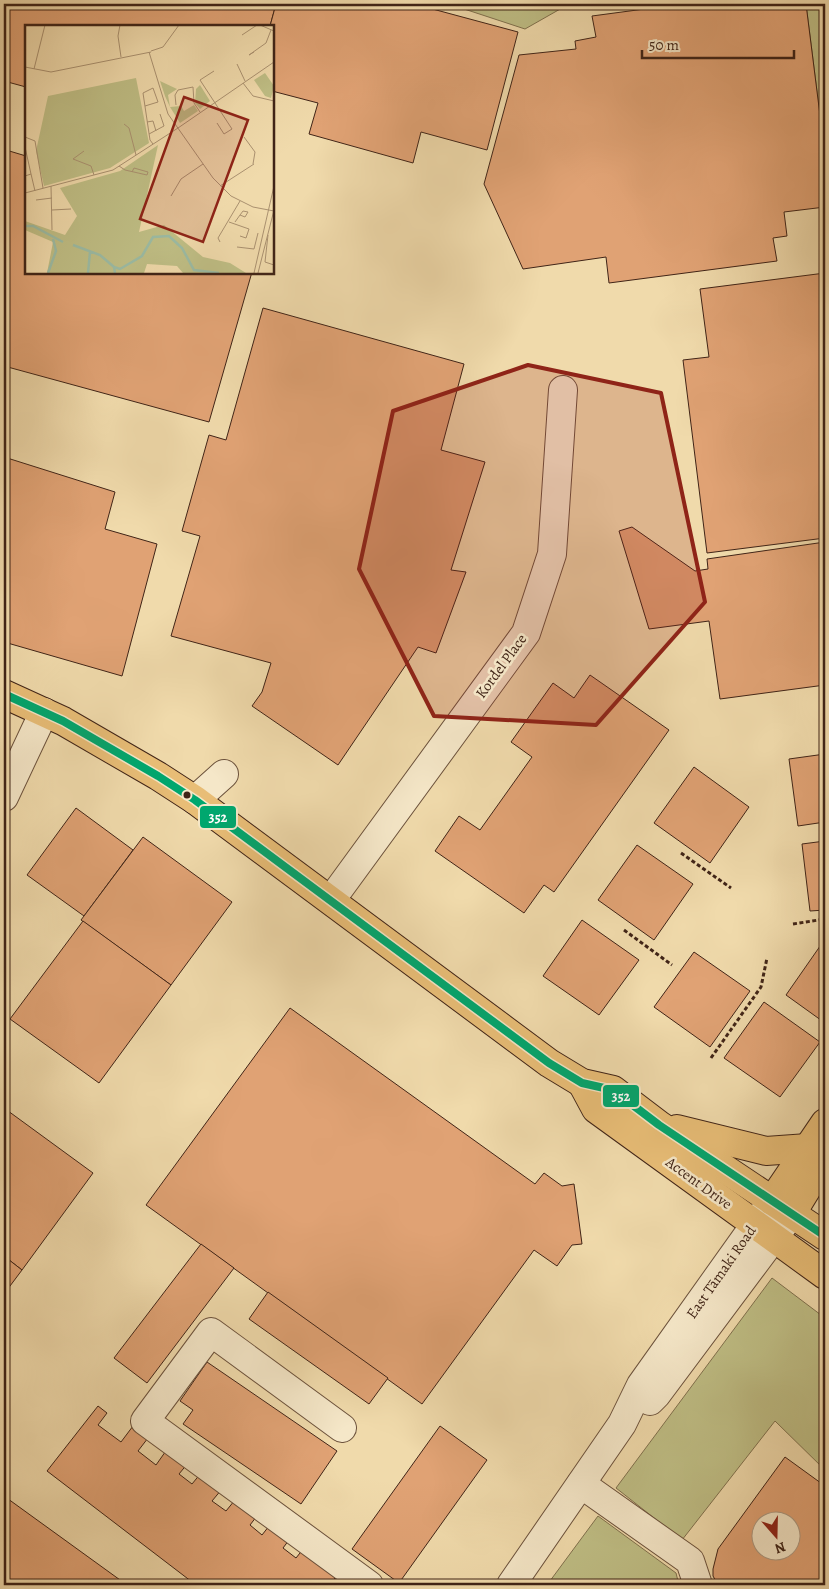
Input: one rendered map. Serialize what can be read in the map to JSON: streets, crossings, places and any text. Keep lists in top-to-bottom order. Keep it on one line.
{"streets":{"main road":["Accent Drive","East Tāmaki Road"],"street":["Kordel Place"]},"crossings":[["Kordel Place","Accent Drive"],["Accent Drive","East Tāmaki Road"]],"lines":["transit line 352"],"scale_bar":"50 m","north":"bottom"}
